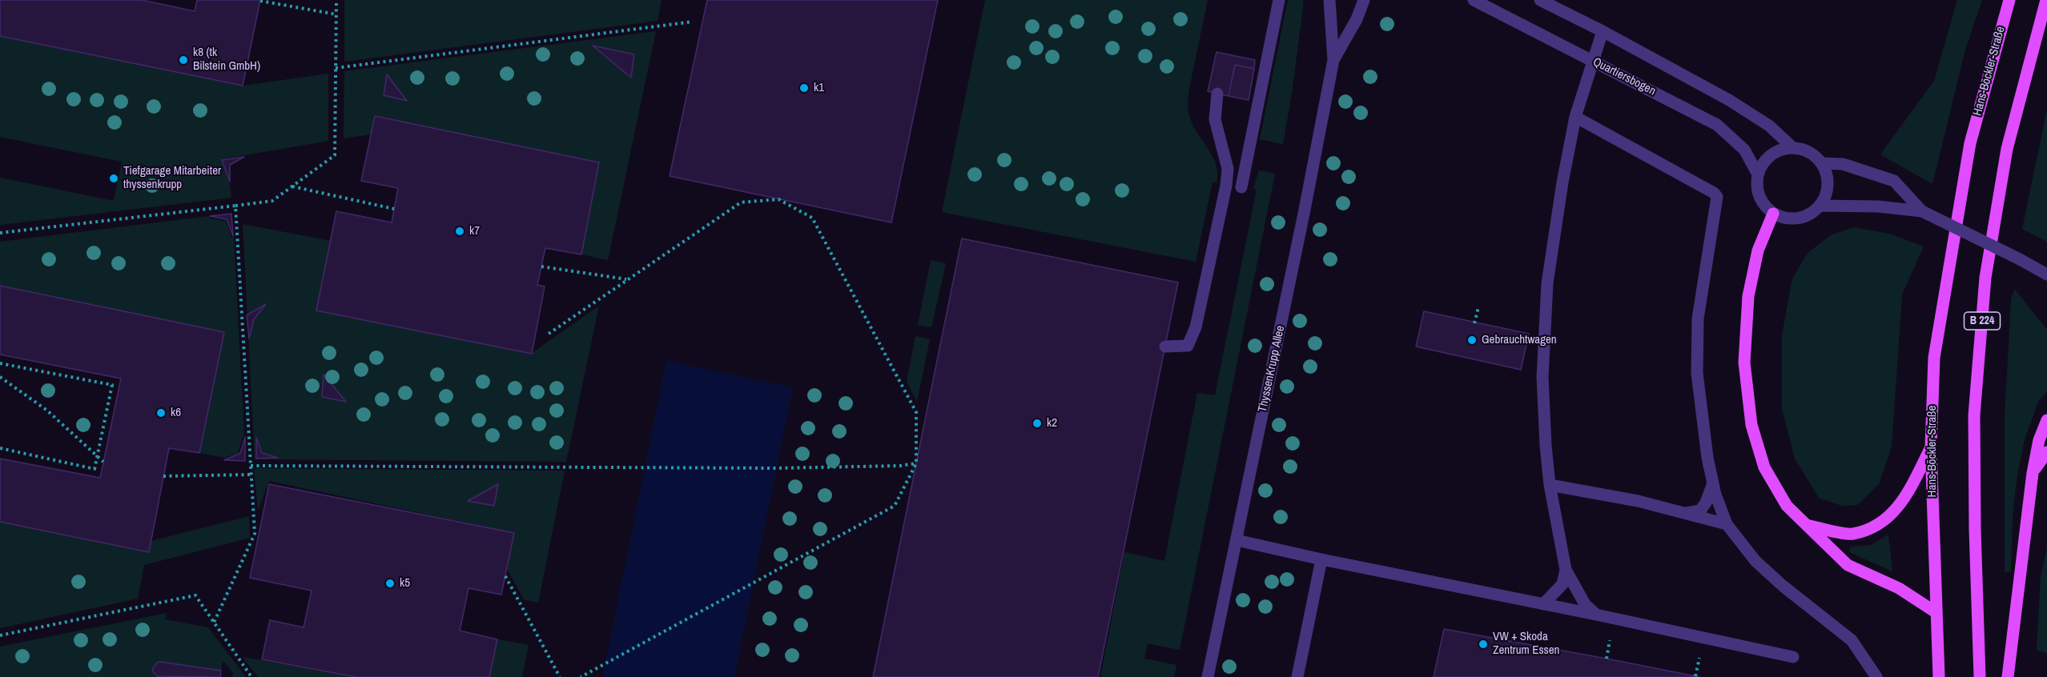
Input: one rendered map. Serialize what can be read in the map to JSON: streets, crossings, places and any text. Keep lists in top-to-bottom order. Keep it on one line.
{"streets":{"main road":["Hans-Böckler-Straße","B 224"],"street":["Quartiersbogen","ThyssenKrupp Allee"]},"places":["k8 (tk Bilstein GmbH)","k1","Tiefgarage Mitarbeiter thyssenkrupp","k7","Gebrauchtwagen","k6","k2","k5","VW + Skoda Zentrum Essen"]}
